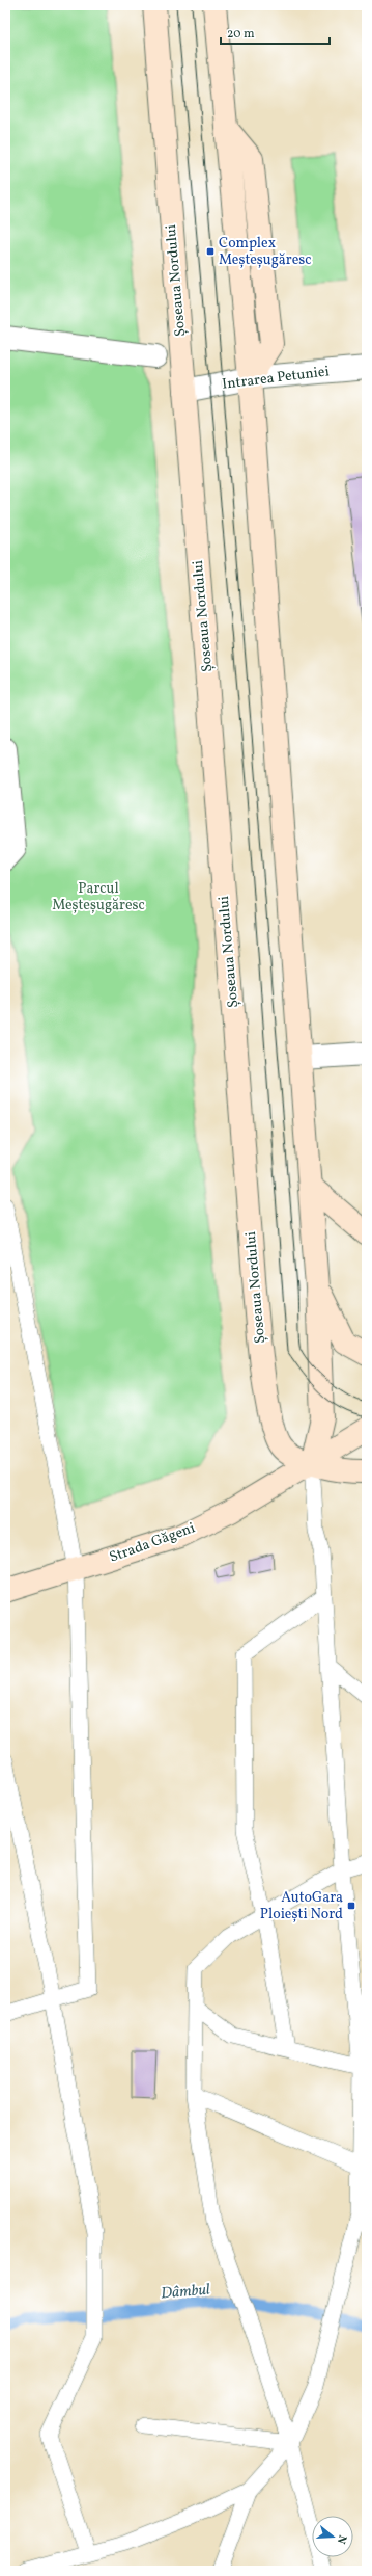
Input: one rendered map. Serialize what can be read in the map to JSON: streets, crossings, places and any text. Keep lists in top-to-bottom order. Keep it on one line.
{"streets":{"main road":["Șoseaua Nordului","Strada Găgeni"],"street":["Intrarea Petuniei"]},"crossings":[["Șoseaua Nordului","Intrarea Petuniei"],["Șoseaua Nordului","Strada Găgeni"]],"water":["Dâmbul"],"parks":["Parcul Meșteșugăresc"],"places":{"transit":["Complex Meșteșugăresc","AutoGara Ploiești Nord"]},"scale_bar":"20 m","north":"right"}
